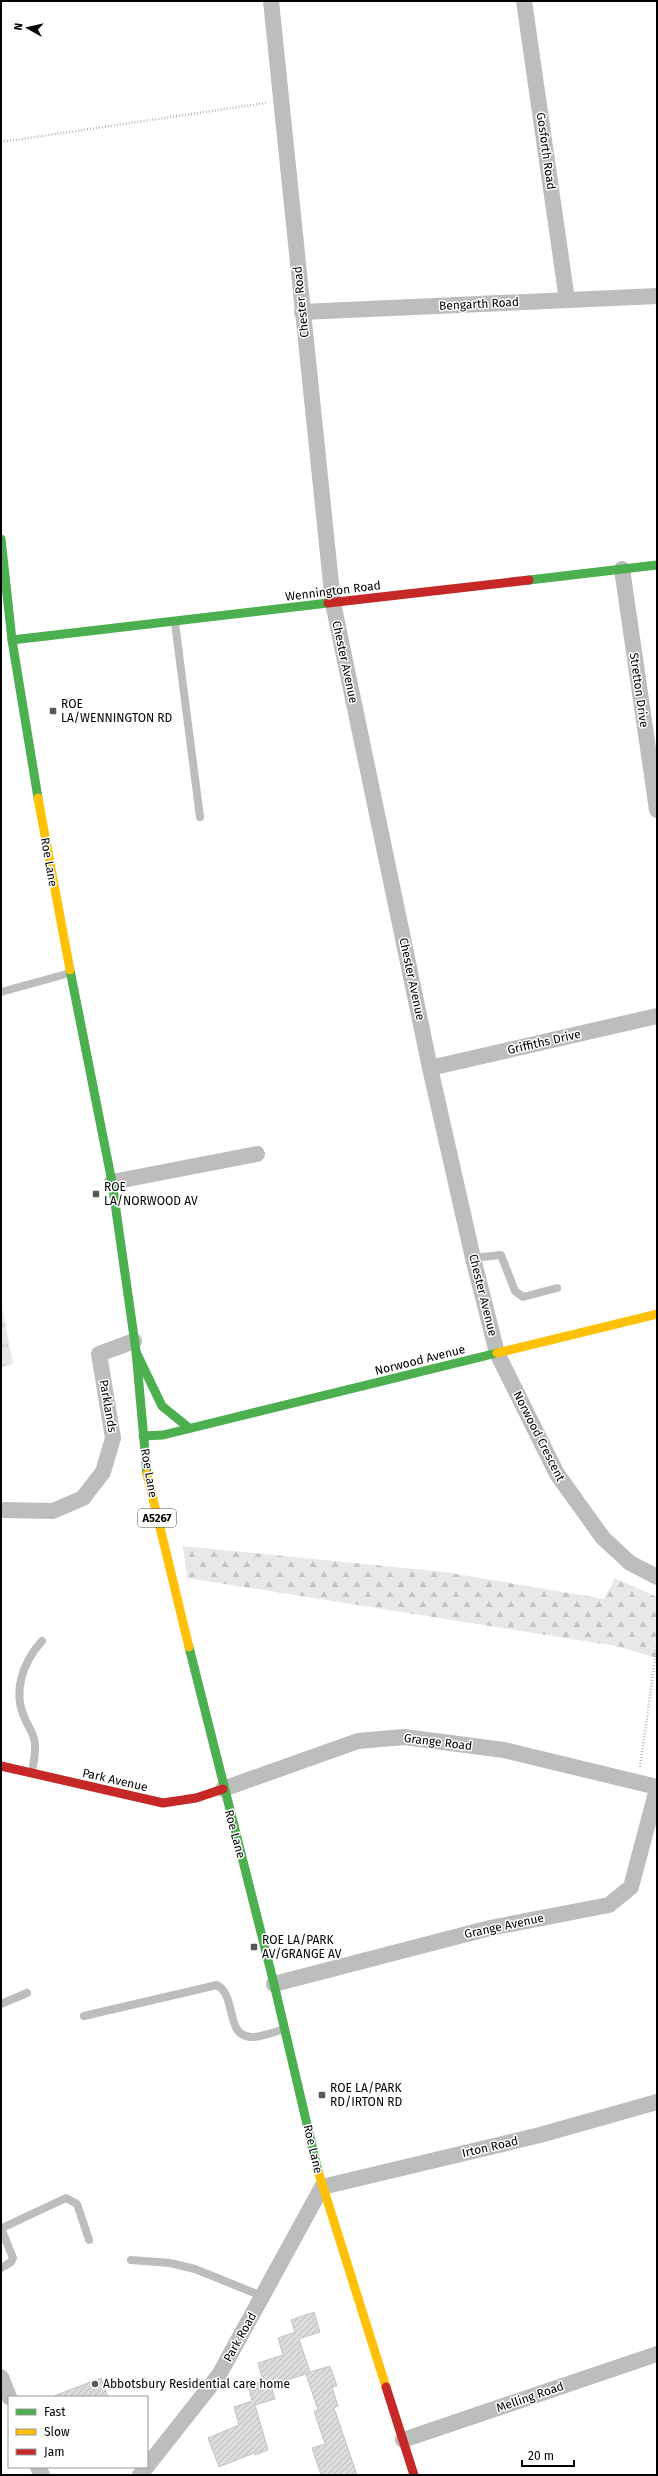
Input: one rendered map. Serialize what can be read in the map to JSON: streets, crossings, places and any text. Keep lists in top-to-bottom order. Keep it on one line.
{"streets":{"main road":["Wennington Road","Roe Lane","Norwood Avenue","A5267","Park Avenue"],"street":["Gosforth Road","Chester Road","Bengarth Road","Chester Avenue","Stretton Drive","Griffiths Drive","Parklands","Norwood Crescent","Grange Road","Grange Avenue","Irton Road","Park Road","Melling Road"]},"crossings":[["Gosforth Road","Bengarth Road"],["Chester Road","Bengarth Road"],["Chester Road","Wennington Road"],["Chester Road","Chester Avenue"],["Wennington Road","Chester Avenue"],["Wennington Road","Stretton Drive"],["Wennington Road","Roe Lane"],["Chester Avenue","Griffiths Drive"],["Chester Avenue","Norwood Avenue"],["Chester Avenue","Norwood Crescent"],["Roe Lane","Norwood Avenue"],["Roe Lane","Parklands"],["Roe Lane","Grange Road"],["Roe Lane","Park Avenue"],["Roe Lane","Grange Avenue"],["Roe Lane","Irton Road"],["Roe Lane","Park Road"],["Roe Lane","Melling Road"],["Norwood Avenue","Norwood Crescent"],["Grange Road","Park Avenue"],["Grange Road","Grange Avenue"],["Irton Road","Park Road"]],"places":{"transit":["ROE LA/WENNINGTON RD","ROE LA/NORWOOD AV","ROE LA/PARK AV/GRANGE AV","ROE LA/PARK RD/IRTON RD"],"other":["Abbotsbury Residential care home"]},"legend":["Fast","Slow","Jam"],"scale_bar":"20 m","north":"left"}
